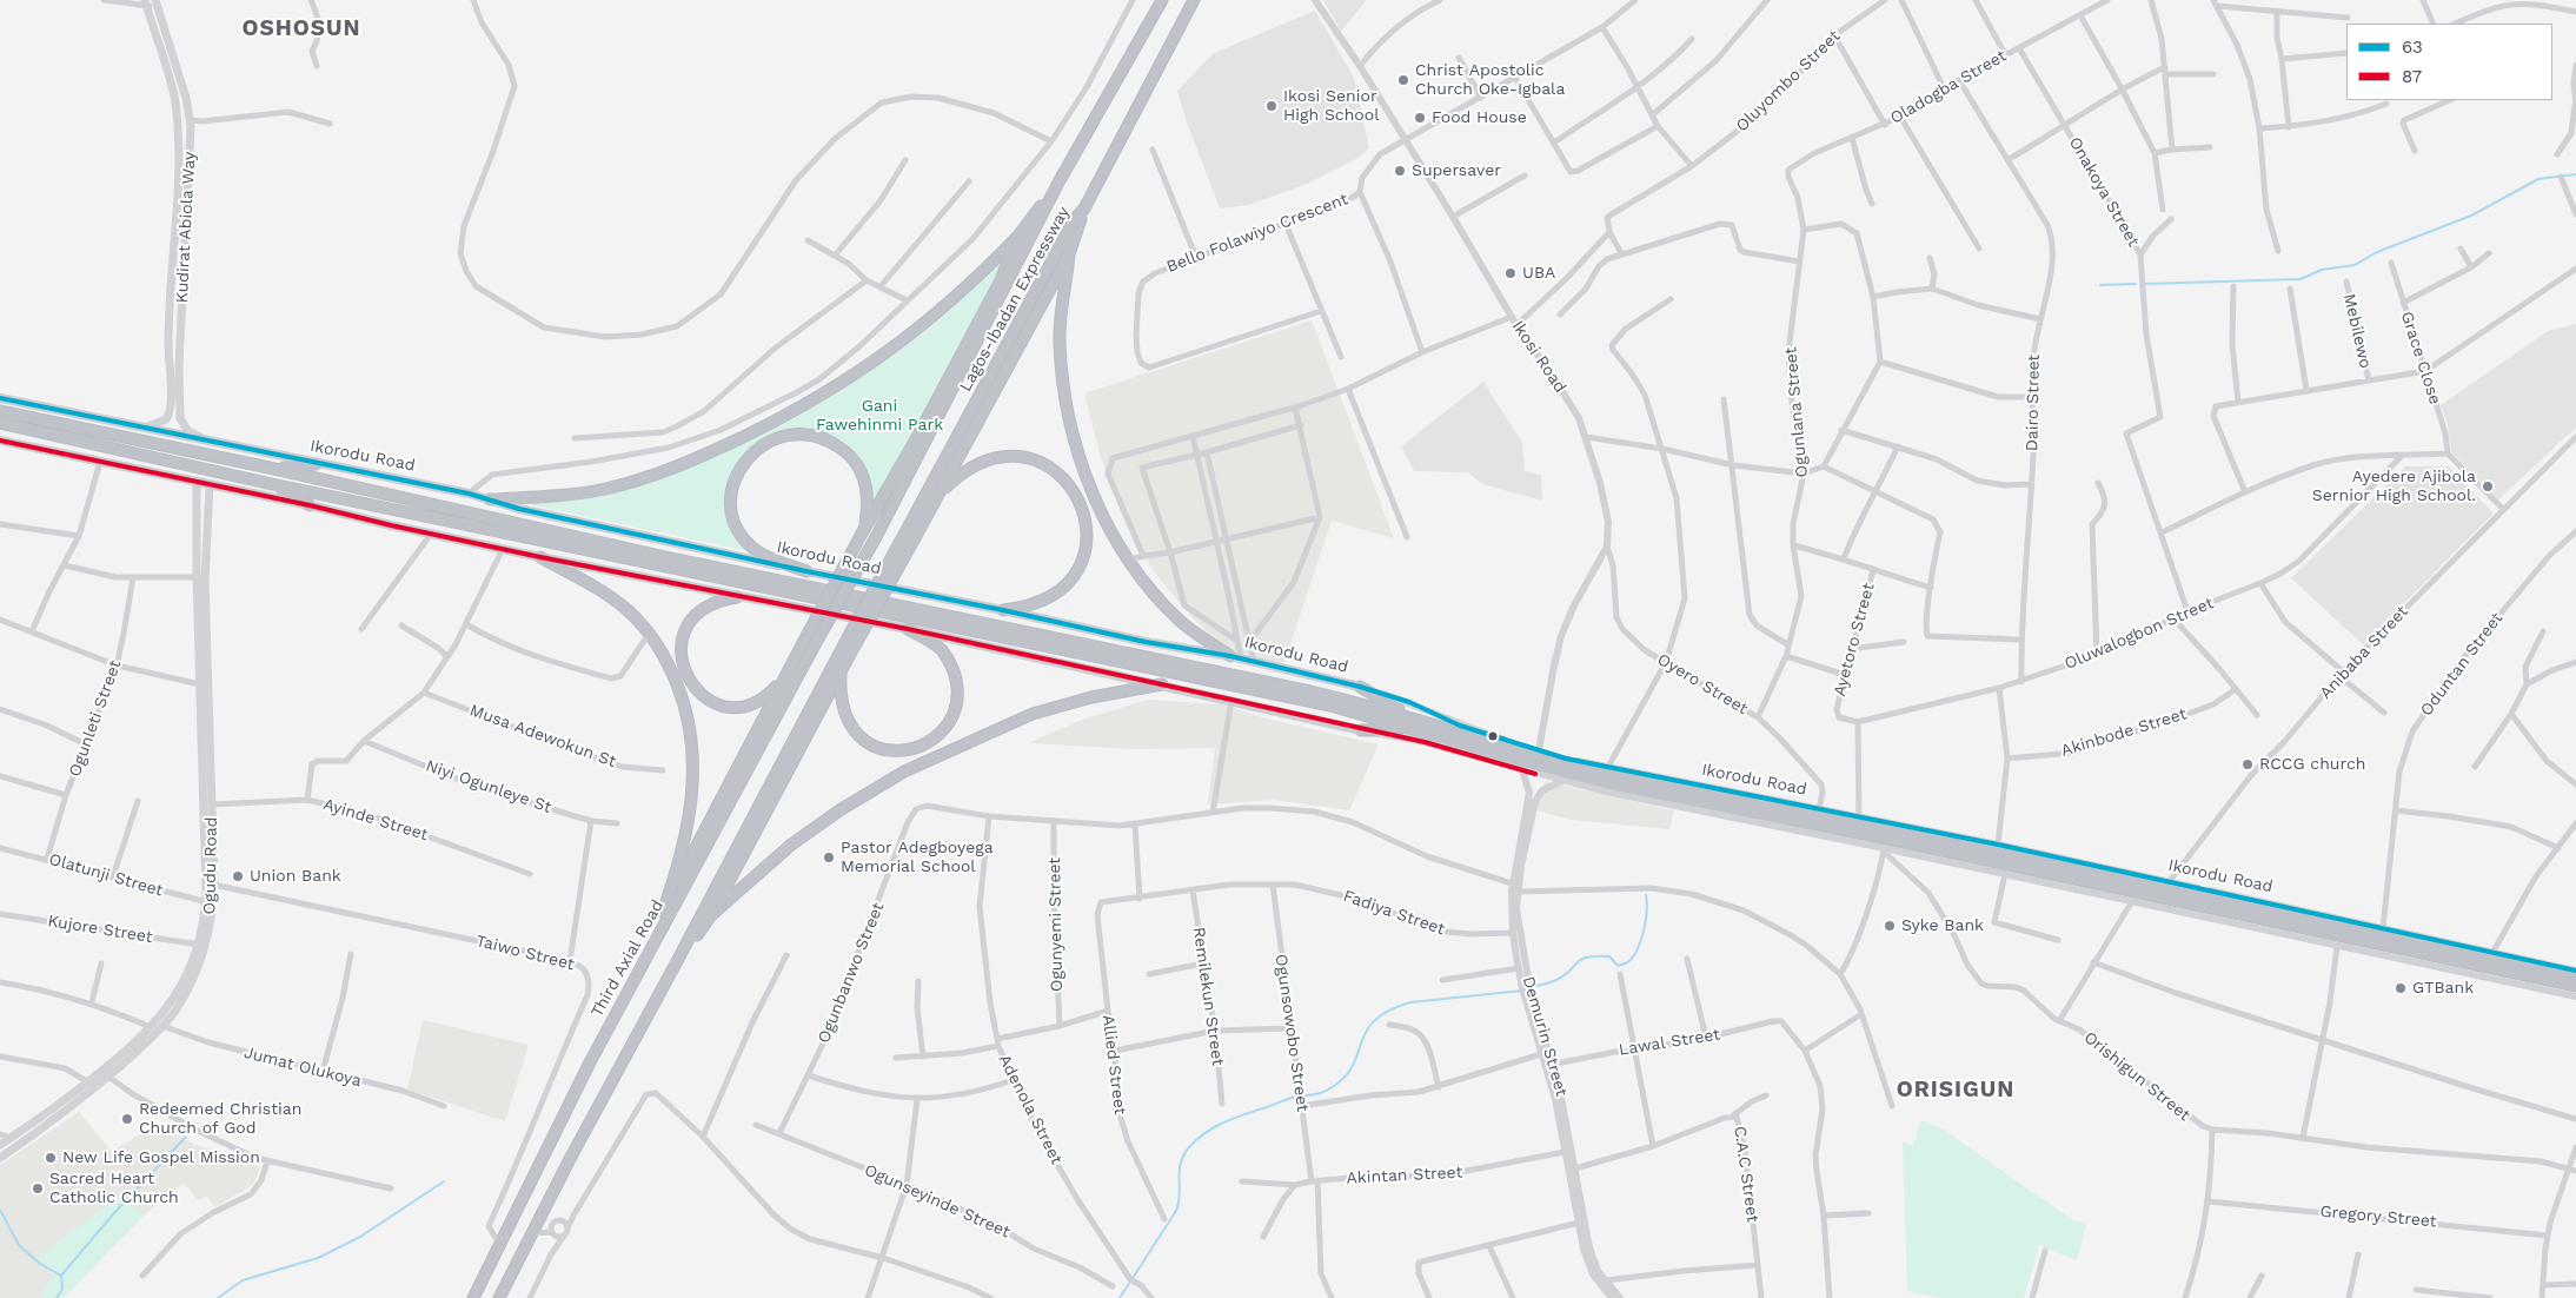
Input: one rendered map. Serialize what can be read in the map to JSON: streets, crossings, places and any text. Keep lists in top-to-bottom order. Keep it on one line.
{"streets":{"highway":["Lagos-Ibadan Expressway","Ikorodu Road","Third Axial Road"],"main road":["Kudirat Abiola Way","Ogudu Road"],"street":["Oluyombo Street","Oladogba Street","Onakoya Street","Bello Folawiyo Crescent","Mebilewo","Ikosi Road","Grace Close","Dairo Street","Ogunlana Street","Oluwalogbon Street","Ayetoro Street","Anibaba Street","Oduntan Street","Oyero Street","Ogunleti Street","Akinbode Street","Musa Adewokun St","Niyi Ogunleye St","Ayinde Street","Olatunji Street","Fadiya Street","Ogunyemi Street","Kujore Street","Taiwo Street","Ogunbanwo Street","Remilekun Street","Ogunsowobo Street","Demurin Street","Lawal Street","Allied Street","Jumat Olukoya","Orishigun Street","Adenola Street","C.A.C Street","Akintan Street","Ogunseyinde Street","Gregory Street"]},"crossings":[["Oluyombo Street","Ikosi Road"],["Oladogba Street","Onakoya Street"],["Oladogba Street","Dairo Street"],["Oladogba Street","Ogunlana Street"],["Kudirat Abiola Way","Ikorodu Road"],["Bello Folawiyo Crescent","Ikosi Road"],["Lagos-Ibadan Expressway","Third Axial Road"],["Ikosi Road","Ikorodu Road"],["Ikosi Road","Oyero Street"],["Dairo Street","Oluwalogbon Street"],["Ogunlana Street","Oyero Street"],["Ikorodu Road","Anibaba Street"],["Ikorodu Road","Oduntan Street"],["Ikorodu Road","Oyero Street"],["Ikorodu Road","Ogudu Road"],["Ikorodu Road","Demurin Street"],["Oluwalogbon Street","Ayetoro Street"],["Ogunleti Street","Olatunji Street"],["Ayinde Street","Ogudu Road"],["Ogudu Road","Olatunji Street"],["Ogudu Road","Kujore Street"],["Ogudu Road","Taiwo Street"],["Ogudu Road","Jumat Olukoya"],["Fadiya Street","Remilekun Street"],["Fadiya Street","Ogunsowobo Street"],["Fadiya Street","Demurin Street"],["Fadiya Street","Allied Street"],["Taiwo Street","Third Axial Road"],["Ogunbanwo Street","Adenola Street"],["Ogunbanwo Street","Ogunseyinde Street"],["Ogunsowobo Street","Akintan Street"],["Demurin Street","Lawal Street"],["Demurin Street","C.A.C Street"],["Demurin Street","Akintan Street"]],"districts":["OSHOSUN","ORISIGUN"],"parks":["Gani Fawehinmi Park"],"places":["Christ Apostolic Church Oke-Igbala","Ikosi Senior High School","Food House","Supersaver","UBA","Ayedere Ajibola Sernior High School.","RCCG church","Pastor Adegboyega Memorial School","Union Bank","Syke Bank","GTBank","Redeemed Christian Church of God","New Life Gospel Mission","Sacred Heart Catholic Church"],"lines":["transit line 63","transit line 87"],"legend":["63","87"]}
